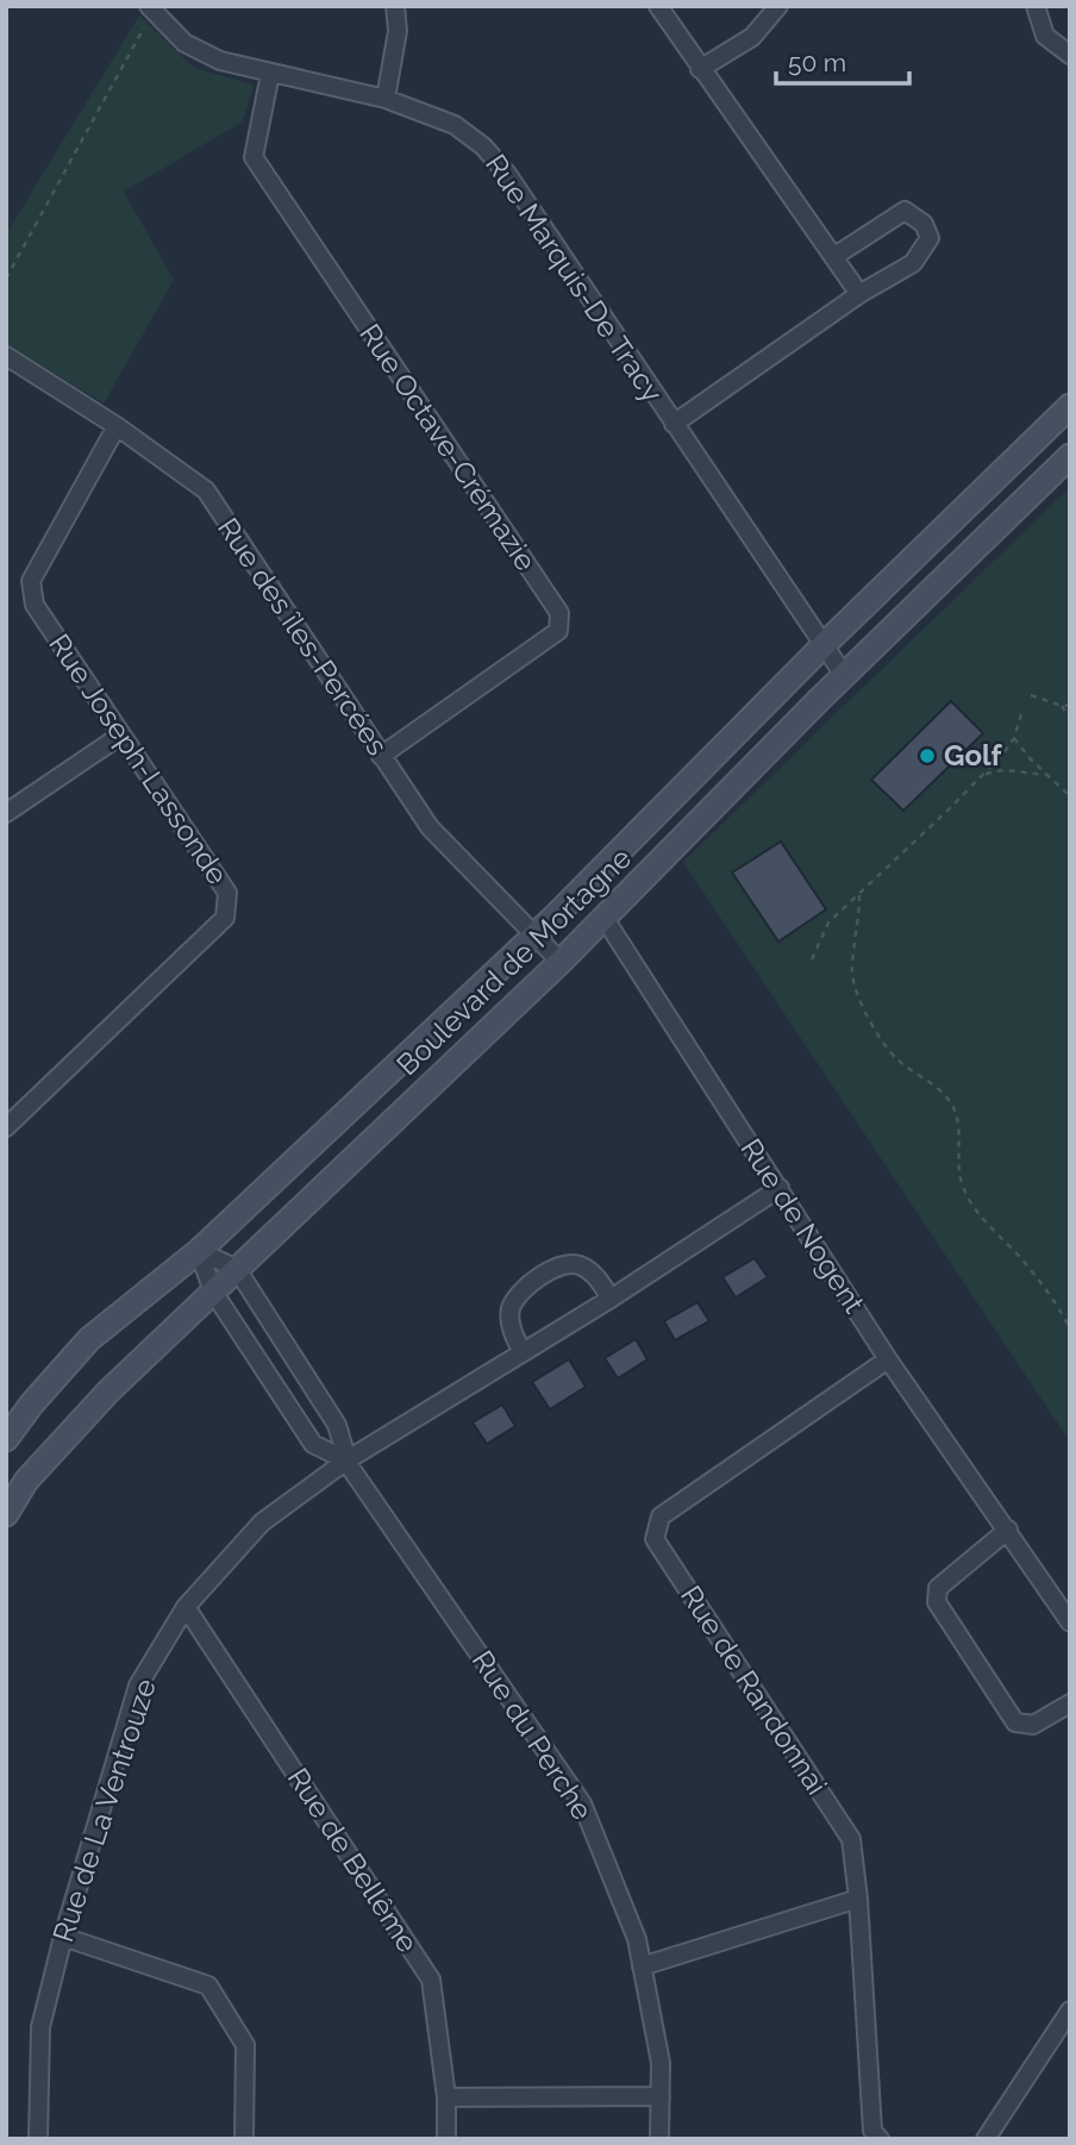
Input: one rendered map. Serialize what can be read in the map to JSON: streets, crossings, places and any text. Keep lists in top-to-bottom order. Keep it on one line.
{"streets":{"main road":["Boulevard de Mortagne"],"street":["Rue Marquis-De Tracy","Rue Octave-Crémazie","Rue des îles-Percées","Rue Joseph-Lassonde","Rue de Nogent","Rue de Randonnai","Rue du Perche","Rue de La Ventrouze","Rue de Bellême"]},"crossings":[["Rue Marquis-De Tracy","Rue Octave-Crémazie"],["Rue Marquis-De Tracy","Boulevard de Mortagne"],["Rue Octave-Crémazie","Rue des îles-Percées"],["Rue des îles-Percées","Rue Joseph-Lassonde"],["Rue des îles-Percées","Boulevard de Mortagne"],["Boulevard de Mortagne","Rue de Nogent"],["Boulevard de Mortagne","Rue du Perche"],["Rue de Nogent","Rue de Randonnai"],["Rue de Nogent","Rue de La Ventrouze"],["Rue du Perche","Rue de La Ventrouze"],["Rue de La Ventrouze","Rue de Bellême"]],"places":["Golf"],"scale_bar":"50 m"}
